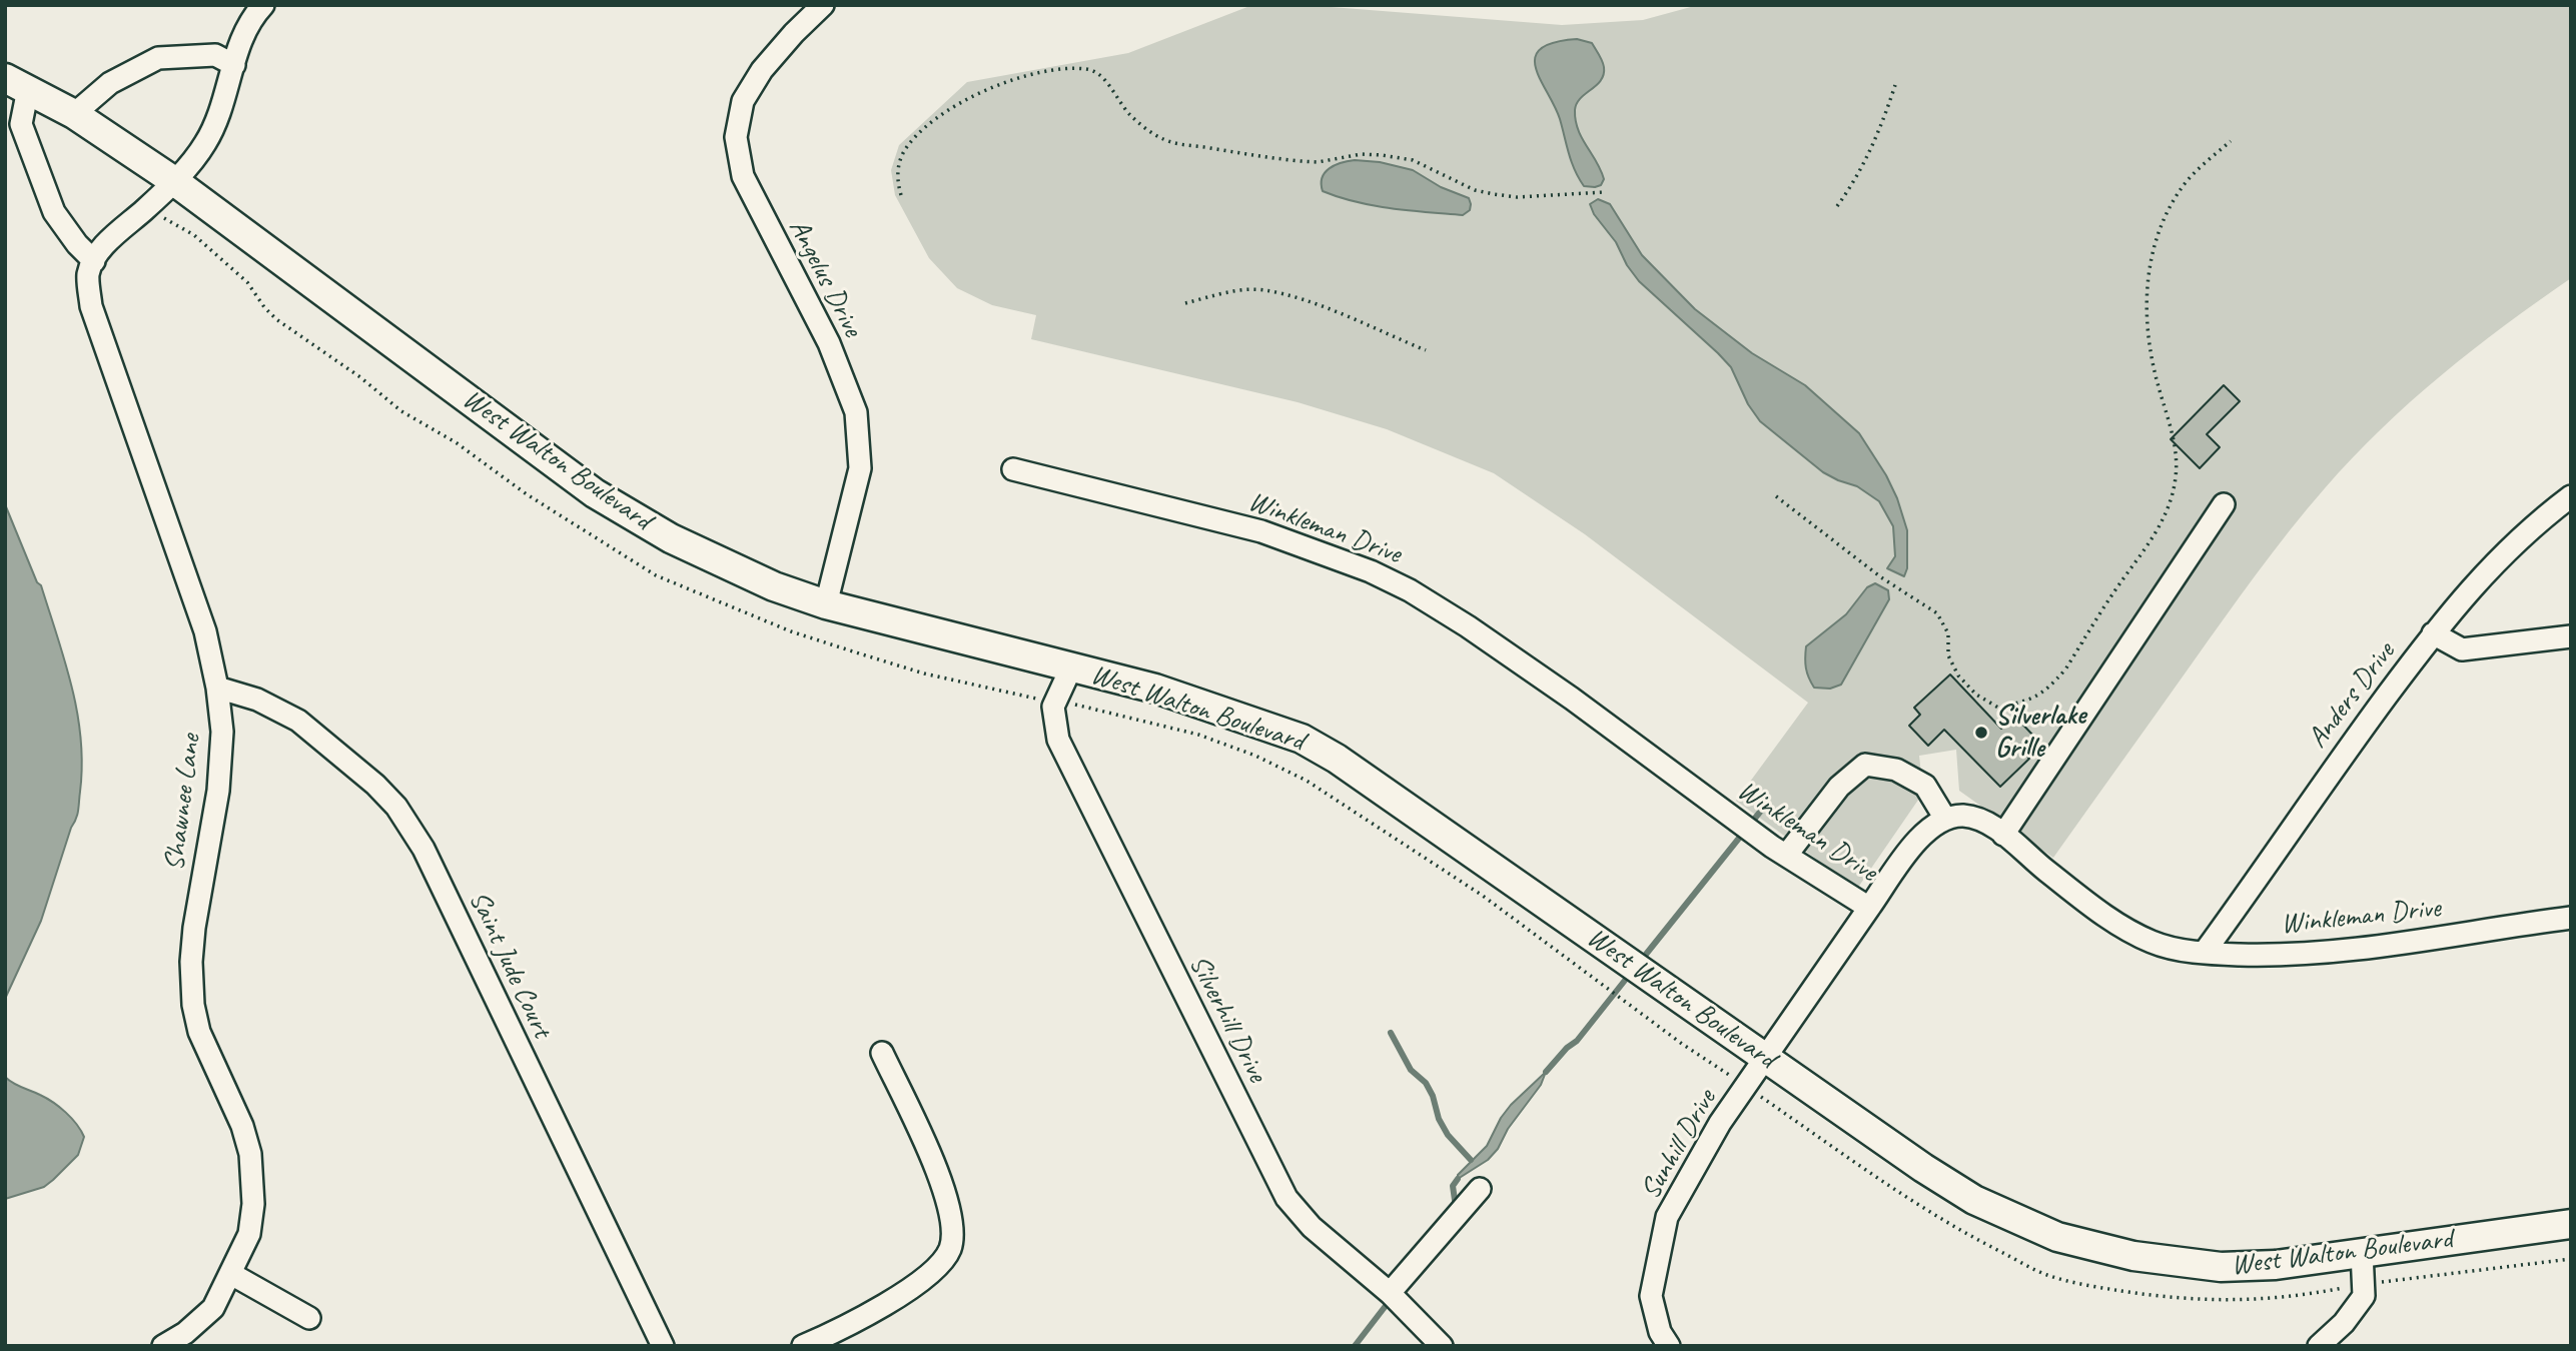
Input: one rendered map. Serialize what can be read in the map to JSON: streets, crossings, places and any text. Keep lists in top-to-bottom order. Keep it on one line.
{"streets":{"main road":["West Walton Boulevard"],"street":["Angelus Drive","Winkleman Drive","Anders Drive","Shawnee Lane","Saint Jude Court","Silverhill Drive","Sunhill Drive"]},"crossings":[["Angelus Drive","West Walton Boulevard"],["West Walton Boulevard","Silverhill Drive"],["West Walton Boulevard","Sunhill Drive"],["Winkleman Drive","Anders Drive"],["Winkleman Drive","Sunhill Drive"],["Shawnee Lane","Saint Jude Court"]],"places":["Silverlake Grille"]}
